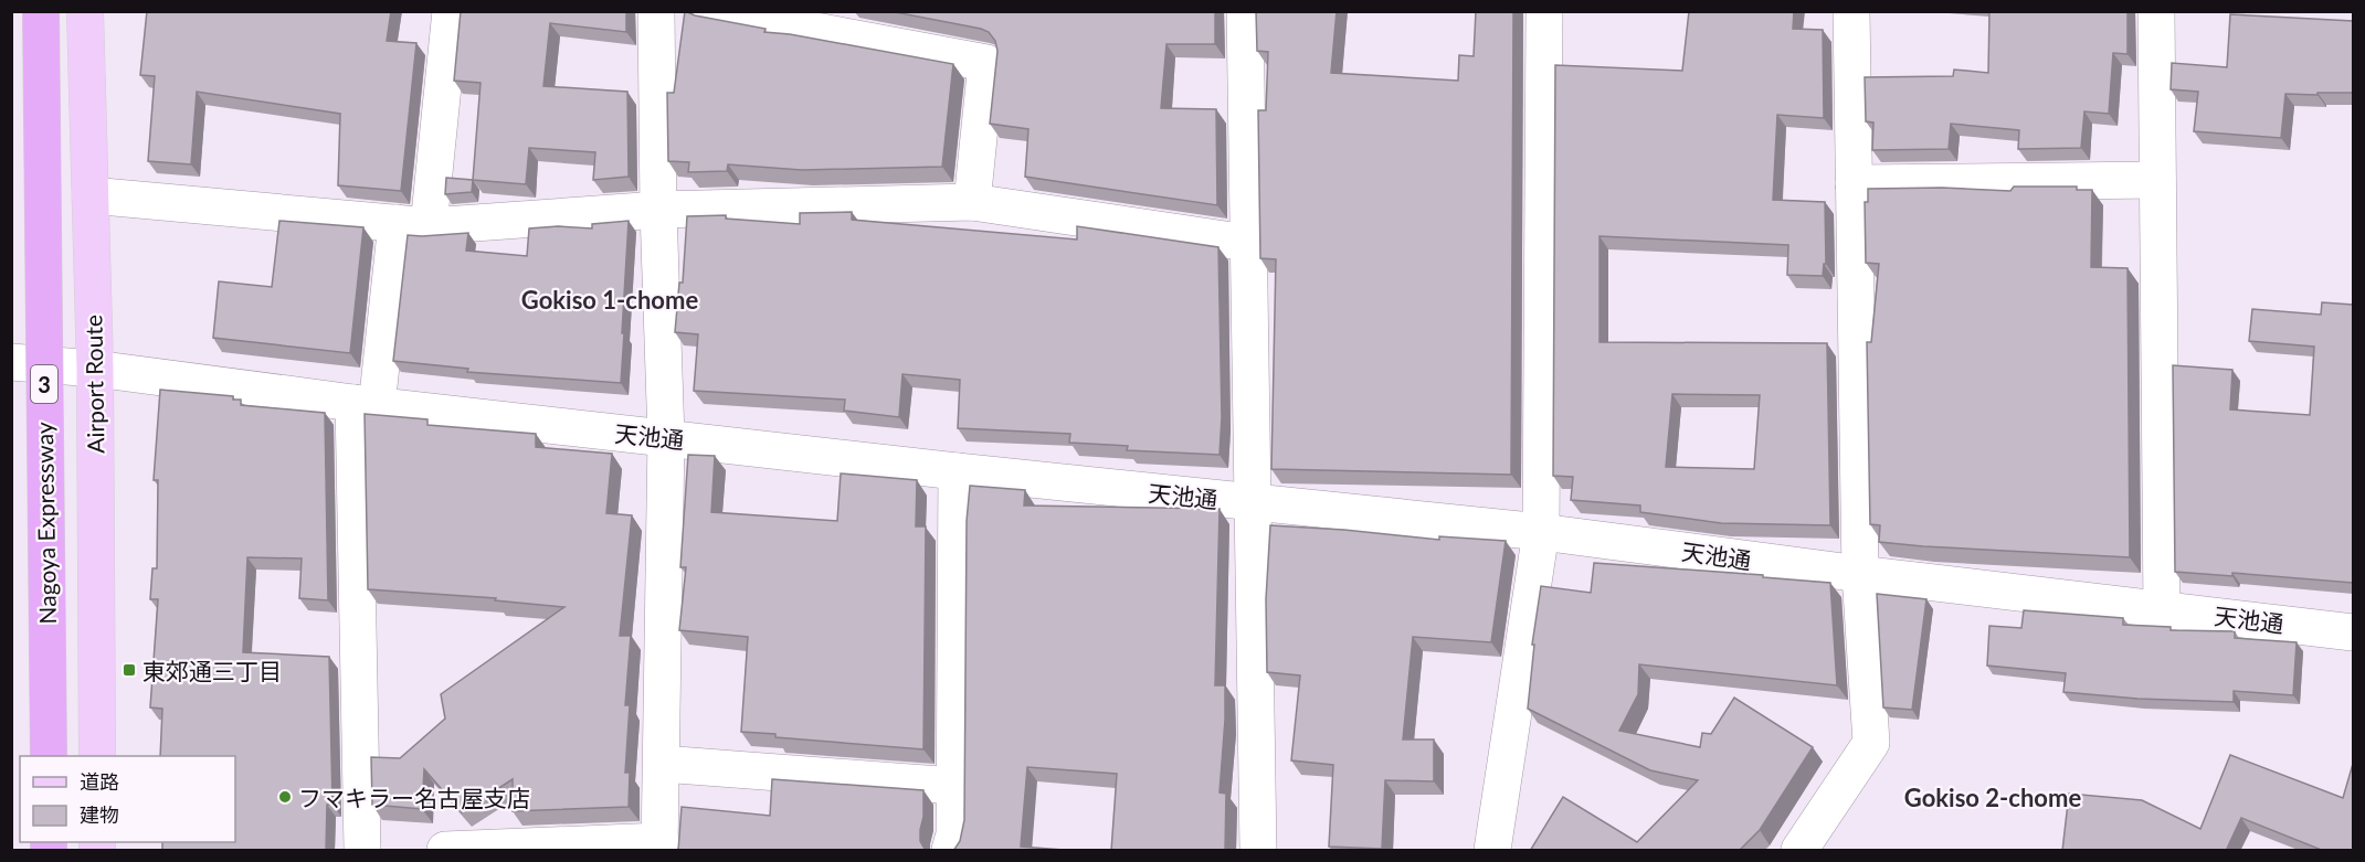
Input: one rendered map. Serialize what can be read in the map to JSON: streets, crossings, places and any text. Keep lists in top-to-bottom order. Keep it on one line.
{"streets":{"highway":["3","Nagoya Expressway"],"main road":["Airport Route"],"street":["天池通"]},"crossings":[["Airport Route","天池通"]],"districts":["Gokiso 1-chome","Gokiso 2-chome"],"places":{"transit":["東郊通三丁目"],"other":["フマキラー名古屋支店"]},"legend":["道路","建物"]}
